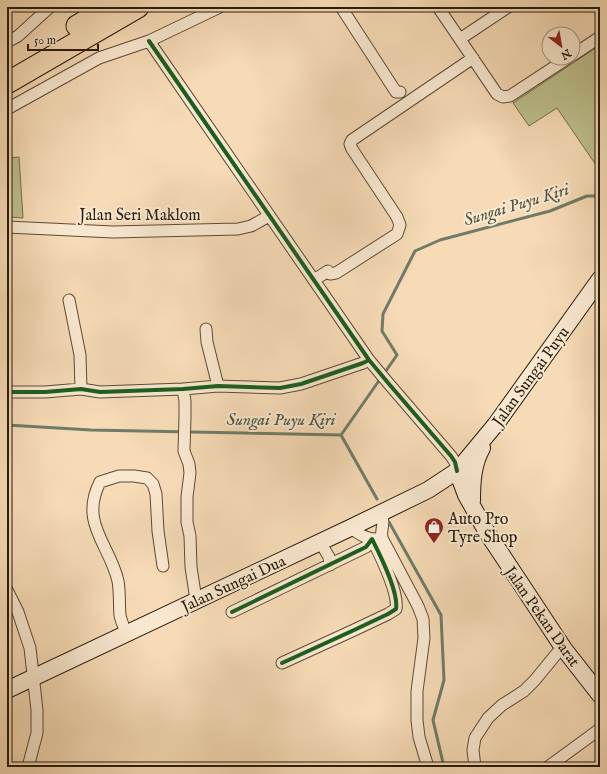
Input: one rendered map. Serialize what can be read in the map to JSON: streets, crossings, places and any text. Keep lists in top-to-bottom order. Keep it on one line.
{"streets":{"main road":["Jalan Sungai Puyu","Jalan Sungai Dua","Jalan Pekan Darat"],"street":["Jalan Seri Maklom"]},"crossings":[["Jalan Sungai Puyu","Jalan Sungai Dua"],["Jalan Sungai Puyu","Jalan Pekan Darat"],["Jalan Sungai Dua","Jalan Pekan Darat"]],"water":["Sungai Puyu Kiri"],"places":{"shop":["Auto Pro Tyre Shop"]},"scale_bar":"50 m","north":"bottom right"}
